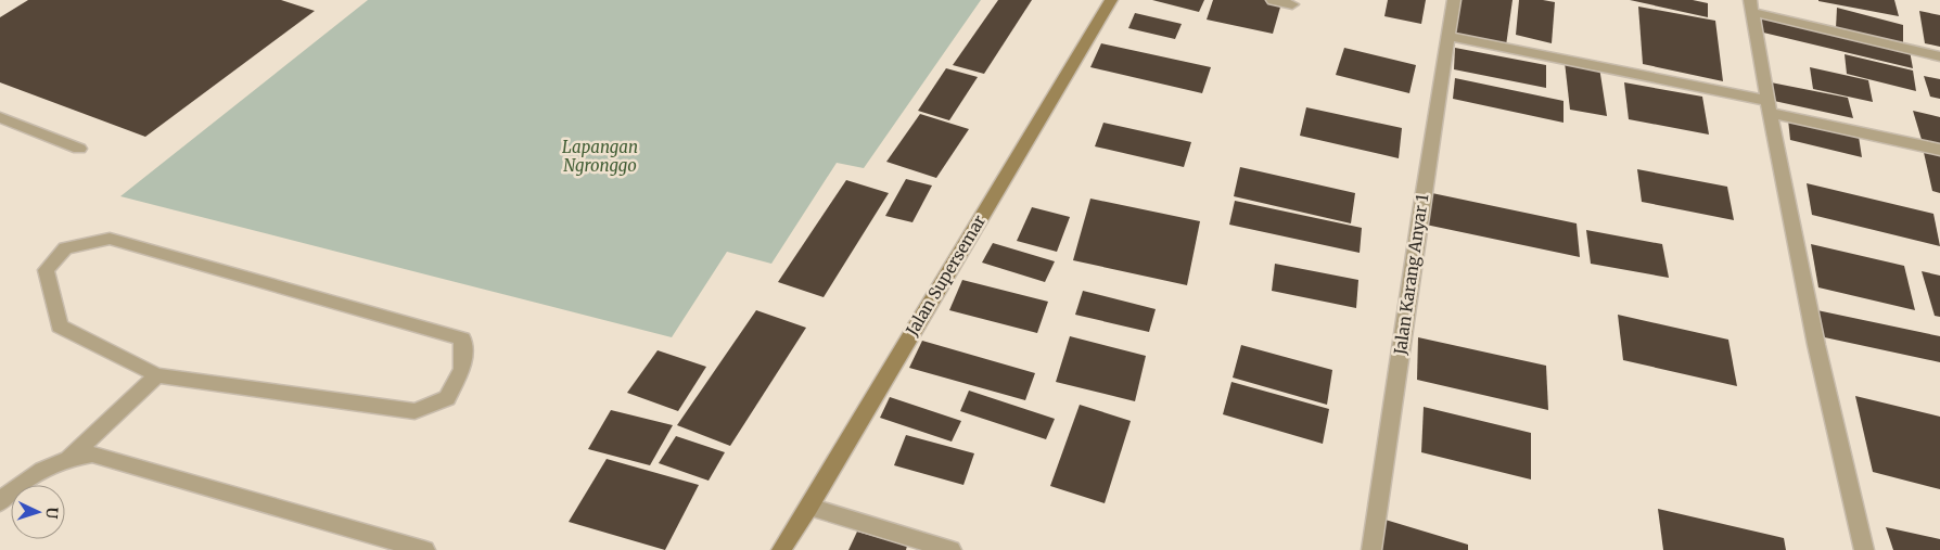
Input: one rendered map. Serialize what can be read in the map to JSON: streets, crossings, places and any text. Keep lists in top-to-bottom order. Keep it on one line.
{"streets":{"main road":["Jalan Supersemar"],"street":["Jalan Karang Anyar 1"]},"parks":["Lapangan Ngronggo"],"north":"right"}
